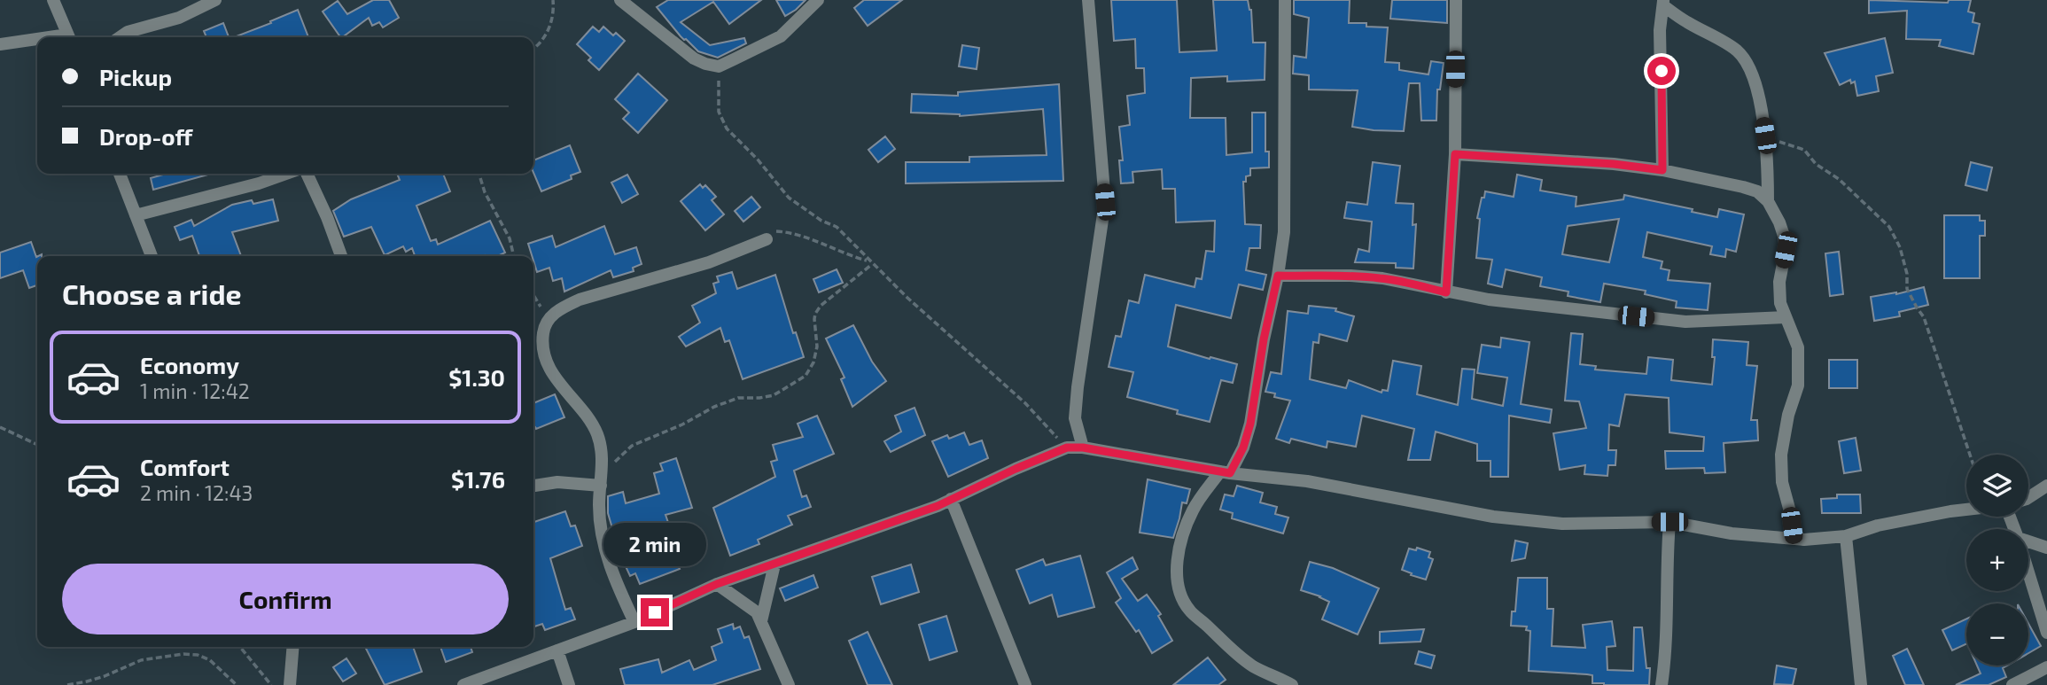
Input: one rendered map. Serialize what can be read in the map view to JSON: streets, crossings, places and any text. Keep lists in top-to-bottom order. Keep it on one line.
{"page":{"banner":["Pickup","Drop-off"],"heading":"Choose a ride","list":[{"name":"Economy","note":"1 min · 12:42","value":"$1.30"},{"name":"Comfort","note":"2 min · 12:43","value":"$1.76"}],"map_buttons":["+","−"],"bubble":"2 min","buttons":"Confirm"}}
